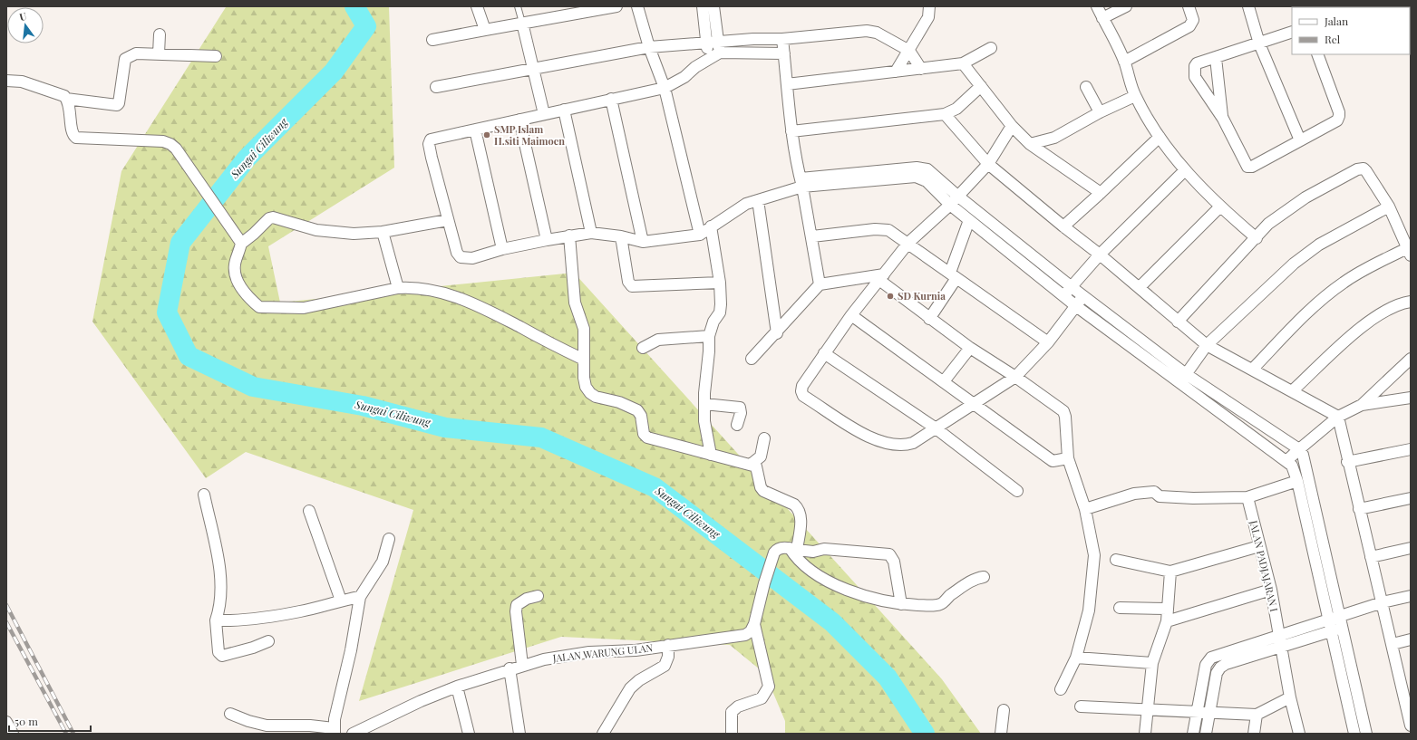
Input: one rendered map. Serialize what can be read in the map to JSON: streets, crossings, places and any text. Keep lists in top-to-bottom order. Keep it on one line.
{"streets":{"street":["JALAN PADJAJARAN I","JALAN WARUNG ULAN"]},"water":["Sungai Ciliwung"],"places":["SMP Islam H.siti Maimoen","SD Kurnia"],"legend":["Jalan","Rel"],"scale_bar":"50 m","north":"top"}
